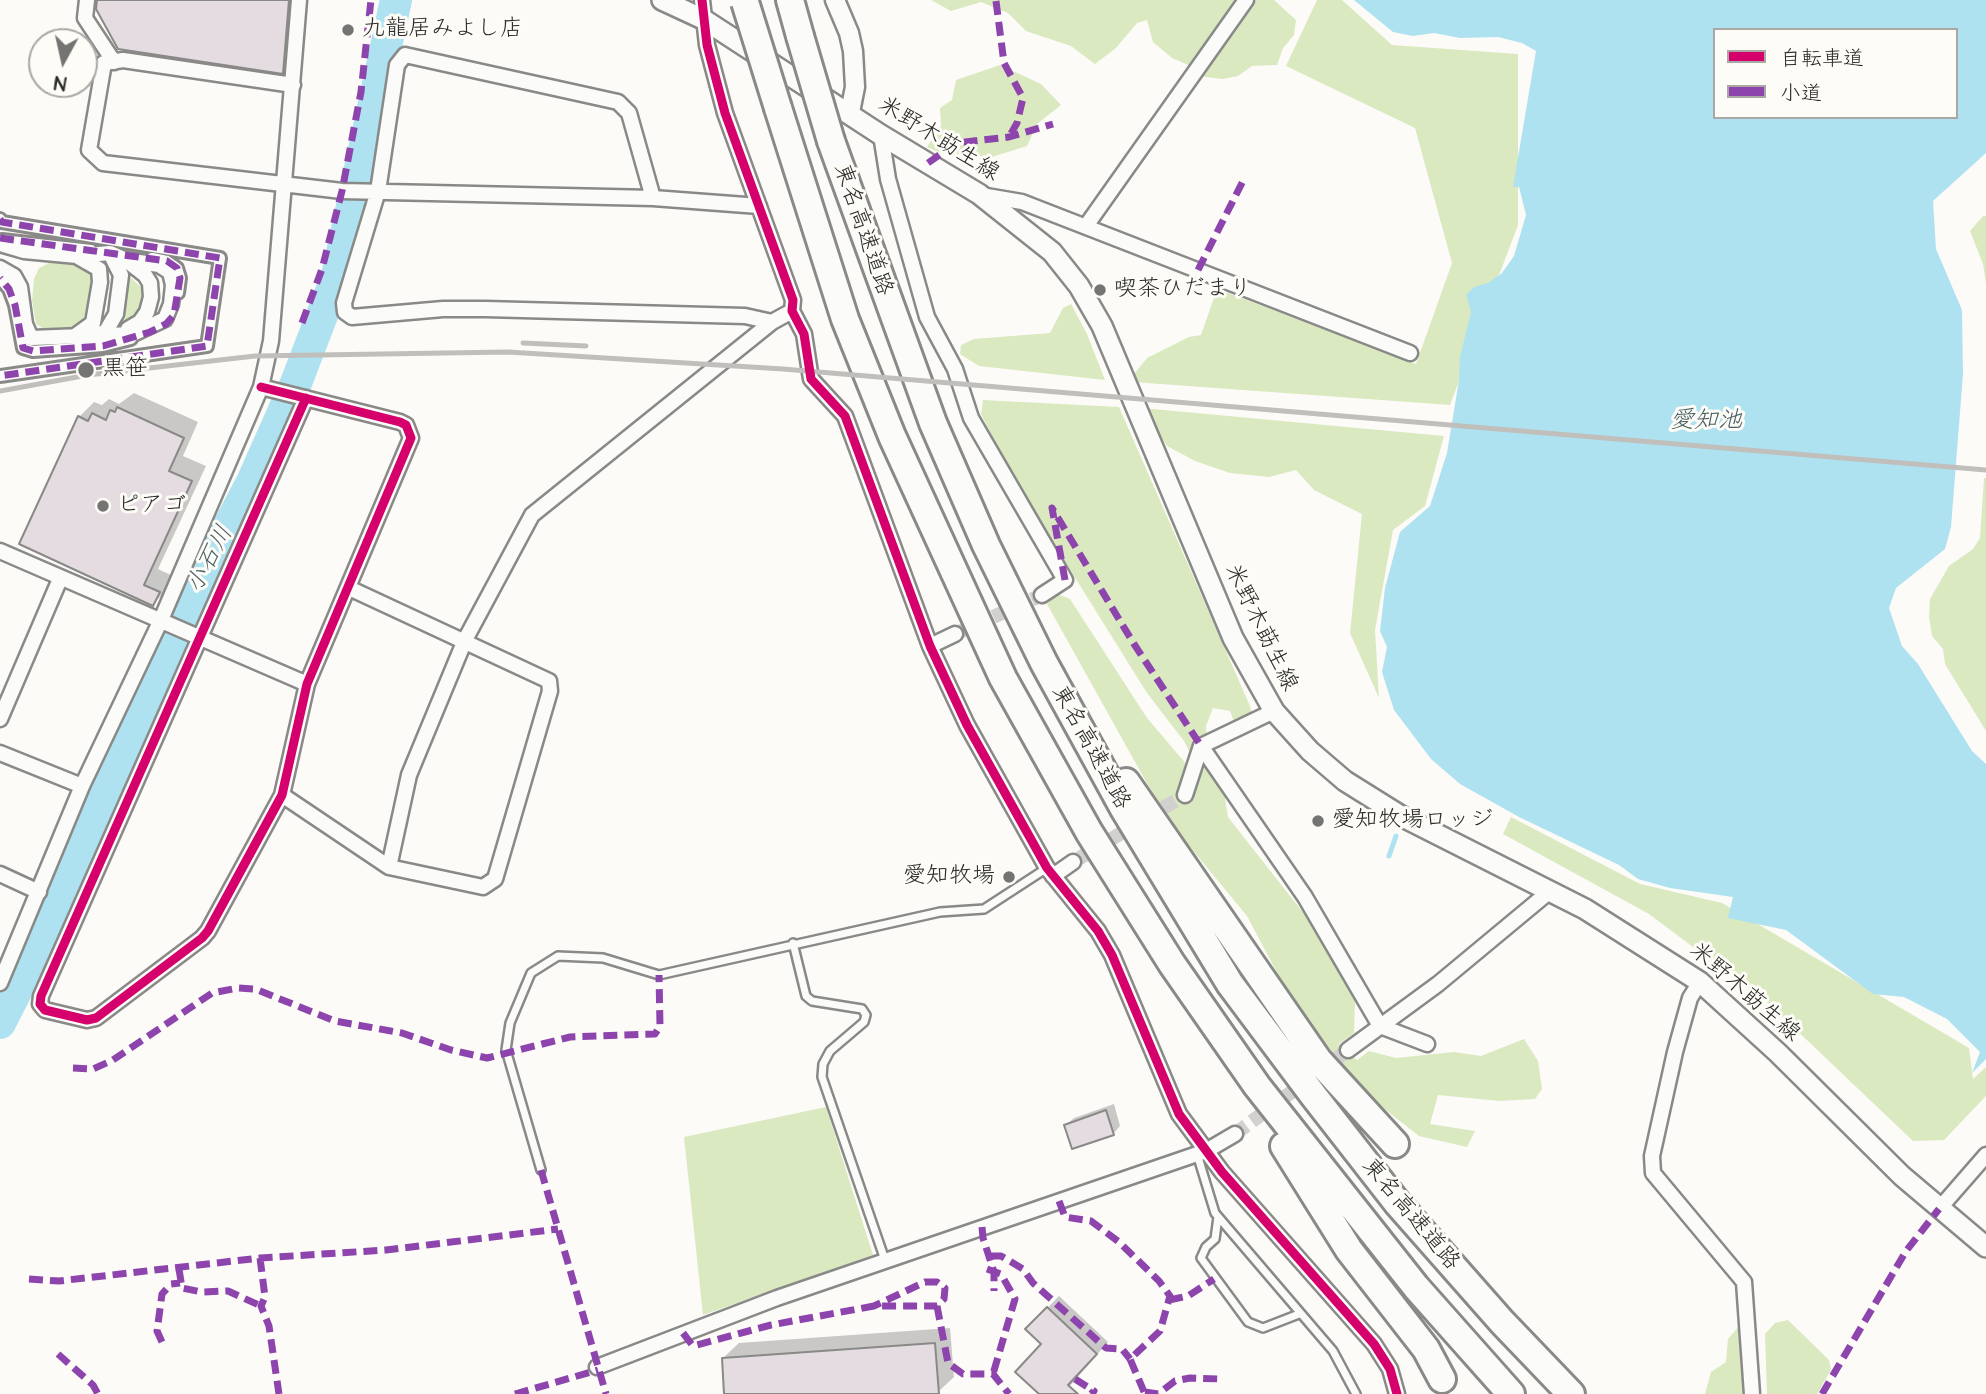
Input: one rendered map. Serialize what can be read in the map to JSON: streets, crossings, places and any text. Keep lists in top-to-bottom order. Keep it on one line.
{"streets":{"highway":["東名高速道路"],"main road":["米野木莇生線"]},"water":["愛知池","小石川"],"places":["九龍居みよし店","喫茶ひだまり","黒笹","ピアゴ","愛知牧場ロッジ","愛知牧場"],"legend":["自転車道","小道"],"north":"bottom"}
